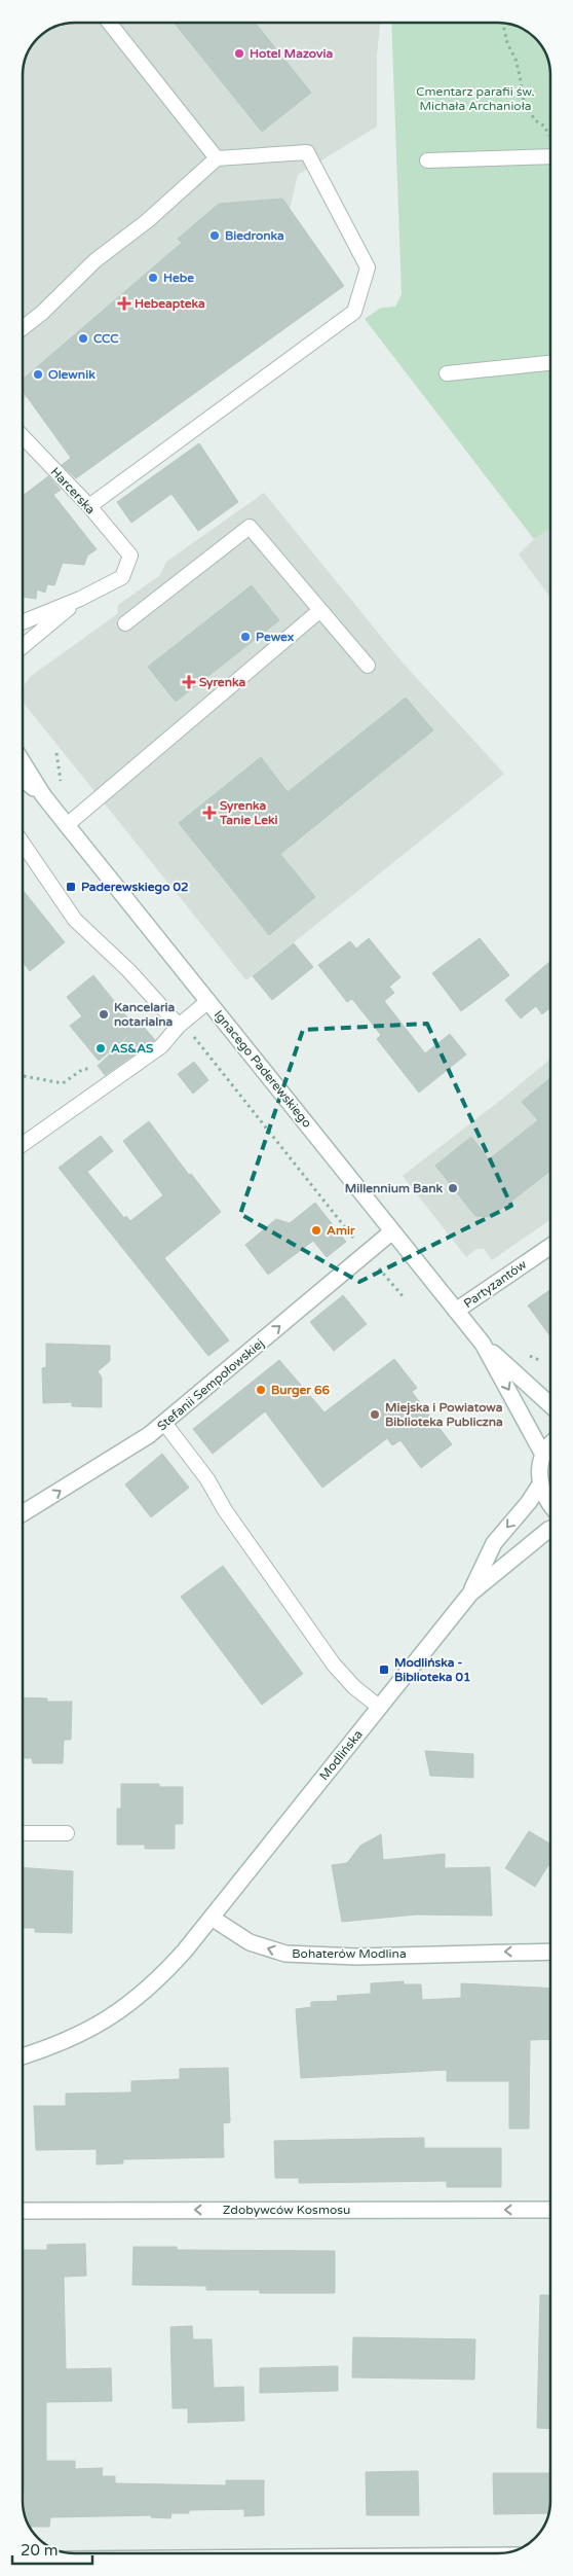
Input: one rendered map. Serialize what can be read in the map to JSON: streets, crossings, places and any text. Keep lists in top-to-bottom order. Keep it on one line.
{"streets":{"street":["Ignacego Paderewskiego","Partyzantów","Stefanii Sempołowskiej","Modlińska","Bohaterów Modlina","Zdobywców Kosmosu"],"lane":["Harcerska"]},"crossings":[["Ignacego Paderewskiego","Partyzantów"],["Ignacego Paderewskiego","Stefanii Sempołowskiej"],["Modlińska","Bohaterów Modlina"]],"one_way":["Stefanii Sempołowskiej","Bohaterów Modlina","Zdobywców Kosmosu"],"parks":["Cmentarz parafii św. Michała Archanioła"],"places":{"other":["Hotel Mazovia","Biedronka","Hebe","CCC","Olewnik","Pewex","Kancelaria notarialna","AS&AS","Millennium Bank","Amir","Burger 66","Miejska i Powiatowa Biblioteka Publiczna"],"health":["Hebeapteka","Syrenka","Syrenka Tanie Leki"],"transit":["Paderewskiego 02","Modlińska - Biblioteka 01"]},"scale_bar":"20 m"}
